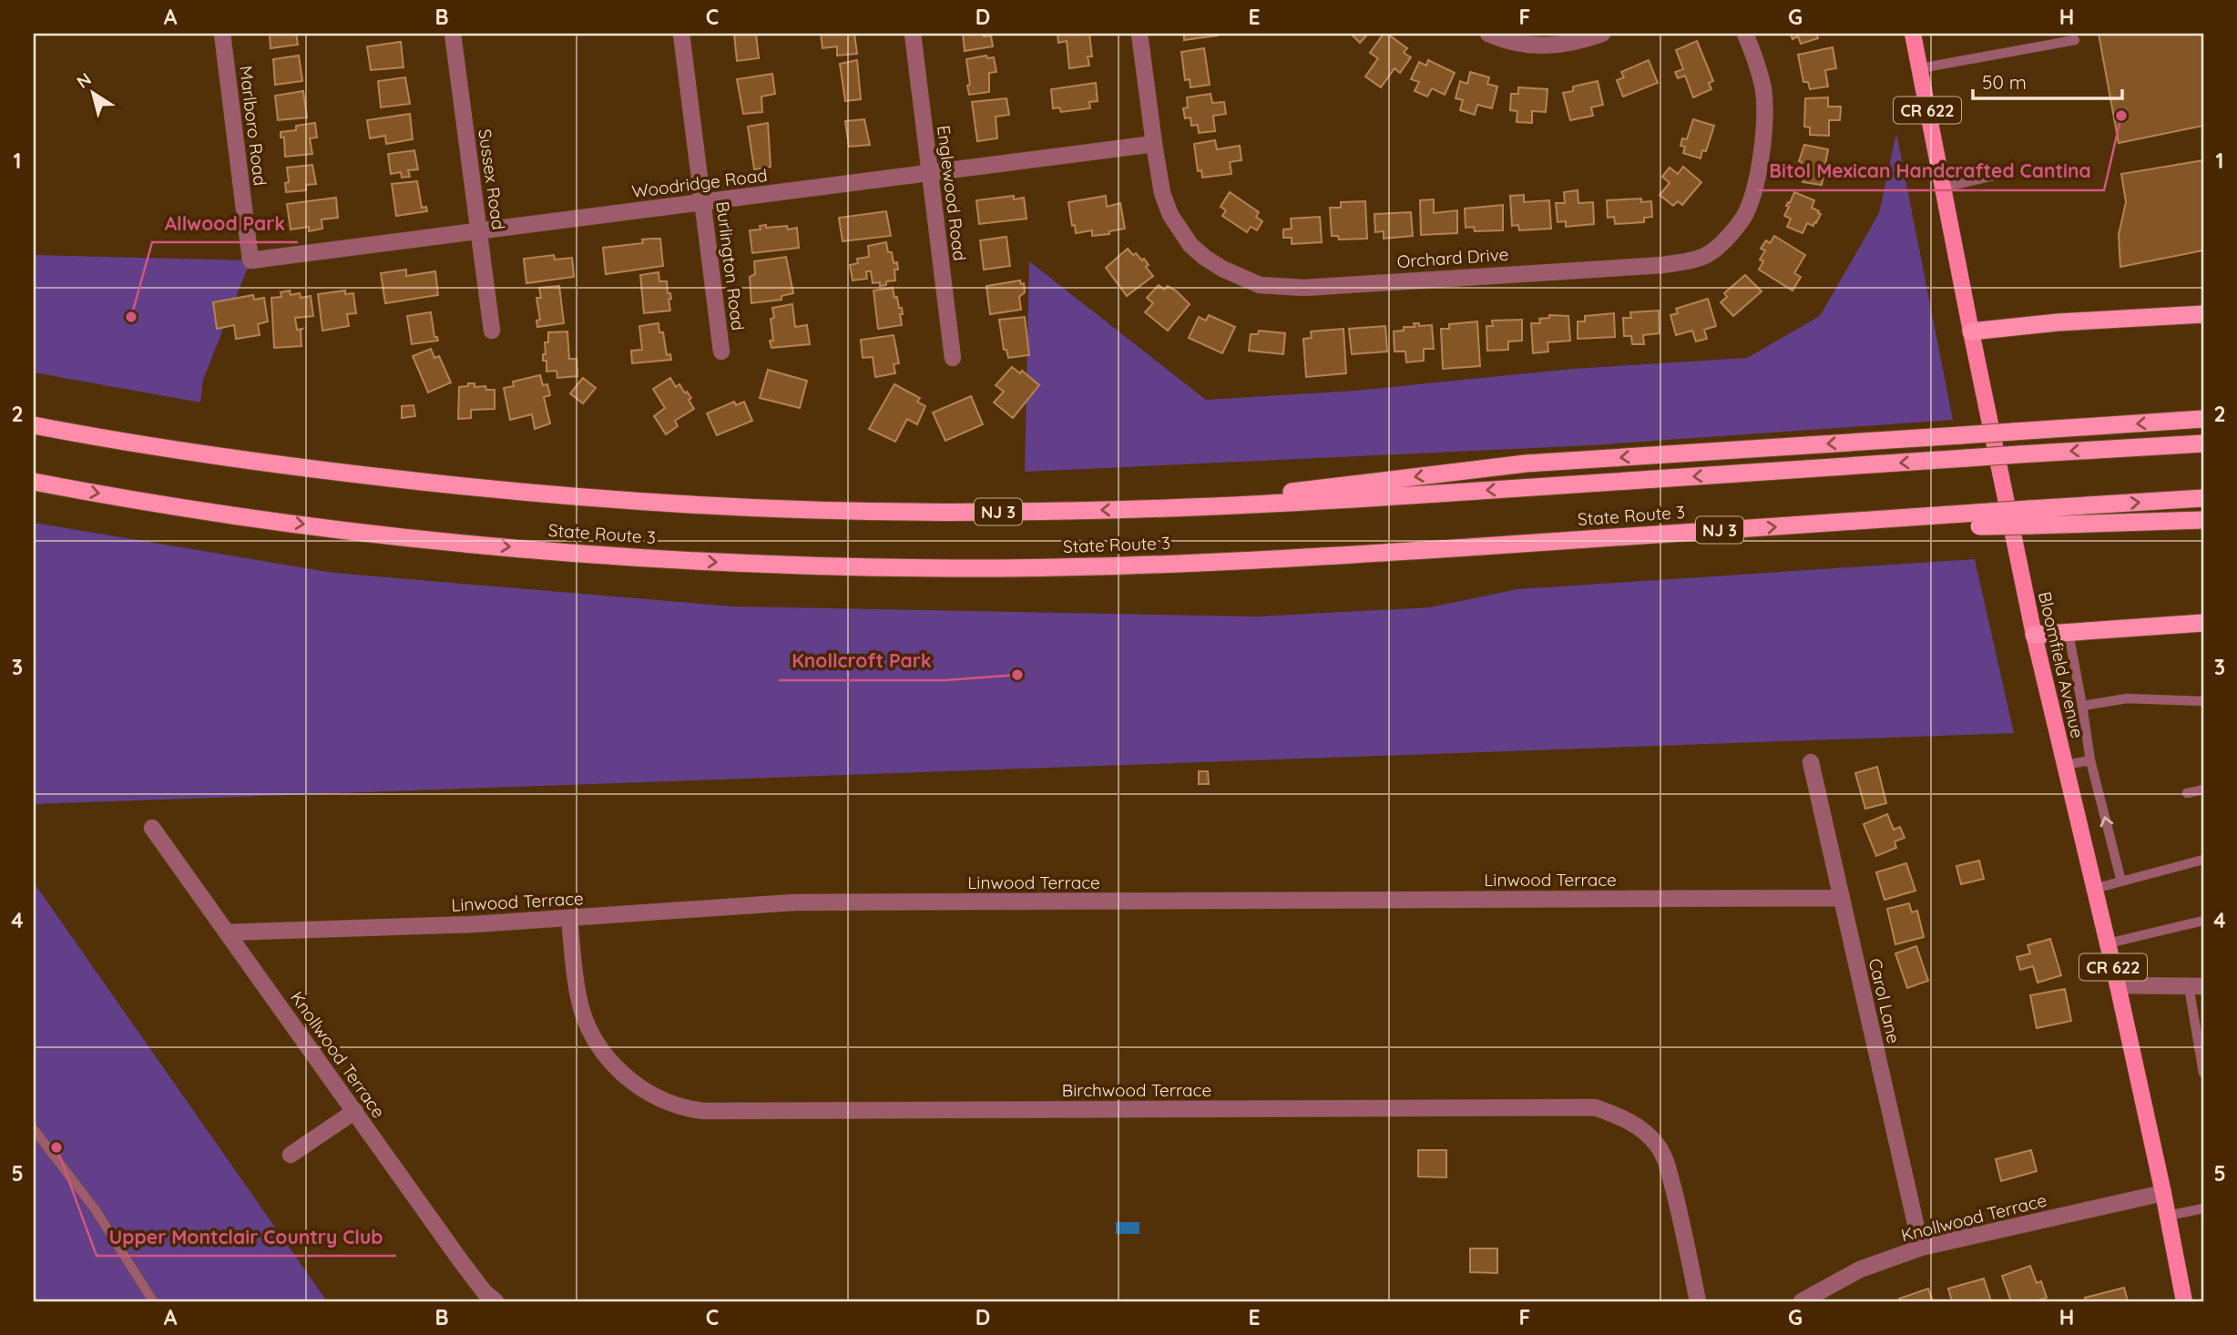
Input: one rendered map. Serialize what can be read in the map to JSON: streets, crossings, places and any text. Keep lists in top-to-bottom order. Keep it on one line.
{"streets":{"highway":["NJ 3","State Route 3"],"main road":["CR 622","Bloomfield Avenue"],"street":["Marlboro Road","Sussex Road","Woodridge Road","Englewood Road","Orchard Drive","Burlington Road","Linwood Terrace","Carol Lane","Knollwood Terrace","Birchwood Terrace"]},"crossings":[["Marlboro Road","Woodridge Road"],["Sussex Road","Woodridge Road"],["Woodridge Road","Englewood Road"],["Woodridge Road","Orchard Drive"],["Woodridge Road","Burlington Road"],["Bloomfield Avenue","Knollwood Terrace"],["Linwood Terrace","Carol Lane"],["Linwood Terrace","Knollwood Terrace"],["Linwood Terrace","Birchwood Terrace"],["Carol Lane","Knollwood Terrace"]],"places":["Bitol Mexican Handcrafted Cantina","Allwood Park","Knollcroft Park","Upper Montclair Country Club"],"scale_bar":"50 m","north":"top left","grid":{"columns":["A","B","C","D","E","F","G","H"],"rows":["1","2","3","4","5"]}}
